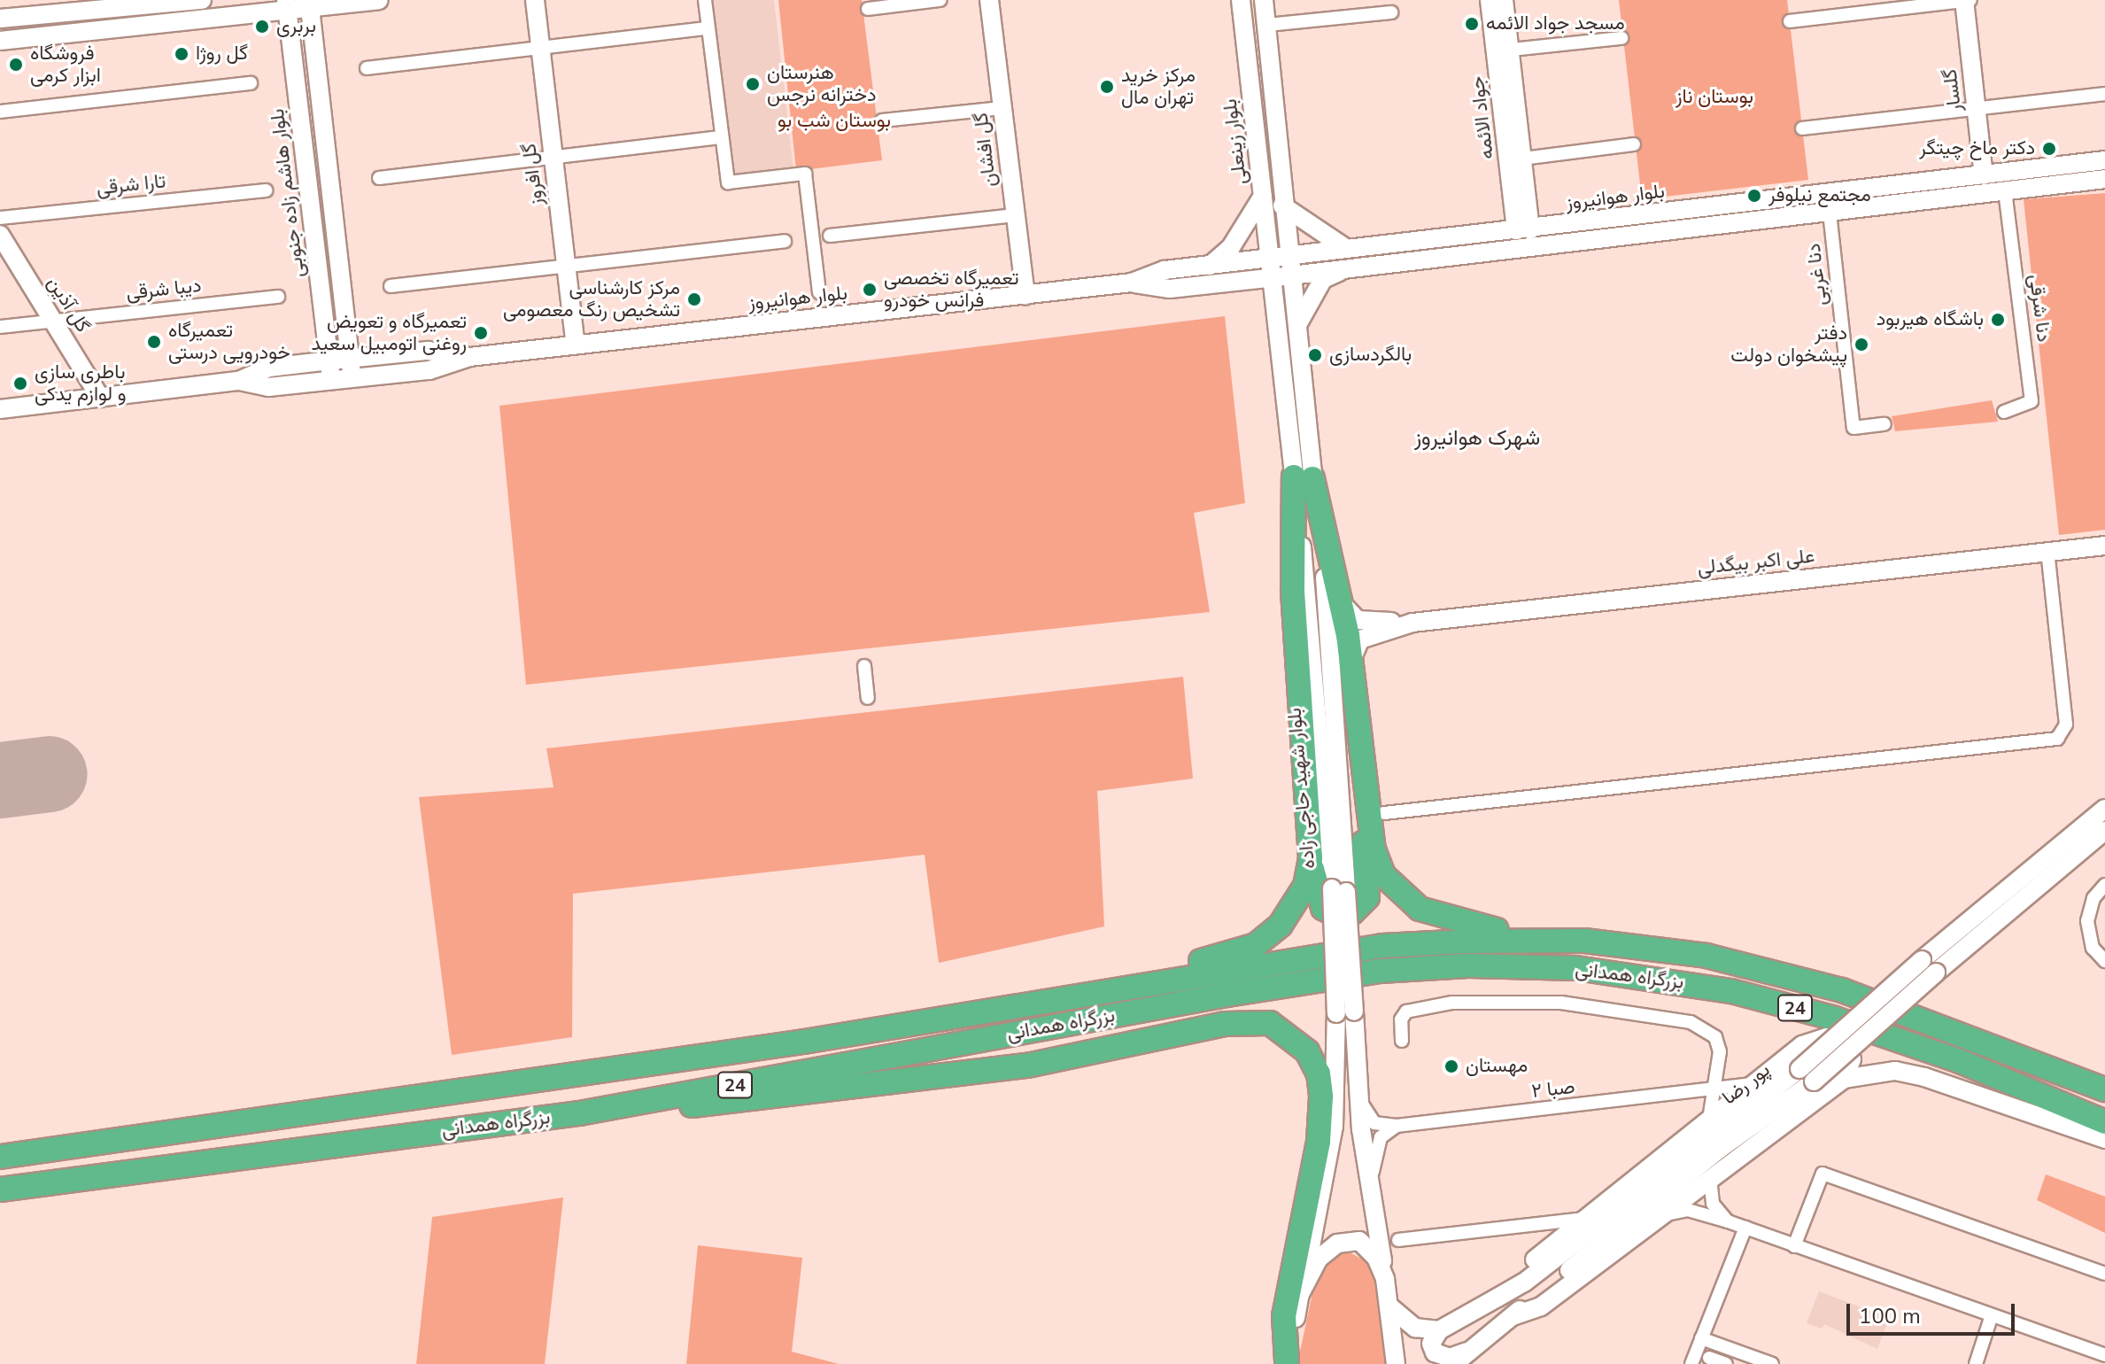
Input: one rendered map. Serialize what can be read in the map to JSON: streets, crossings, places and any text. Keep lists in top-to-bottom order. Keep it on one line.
{"streets":{"highway":["بزرگراه همدانی","24"],"main road":["گلسار","جواد الائمه","بلوار زینعلی","گل افشان","گل افروز","بلوار هاشم زاده جنوبی","بلوار هوانیروز","گل آذین","علی اکبر بیگدلی","بلوار شهید حاجی زاده","پور رضا"],"street":["تارا شرقی","دنا غربی","دیبا شرقی","دنا شرقی","صبا ۲"]},"crossings":[["گلسار","بلوار هوانیروز"],["جواد الائمه","بلوار هوانیروز"],["بلوار زینعلی","بلوار هوانیروز"],["بلوار زینعلی","بلوار شهید حاجی زاده"],["گل افشان","بلوار هوانیروز"],["گل افروز","بلوار هوانیروز"],["بلوار هاشم زاده جنوبی","بلوار هوانیروز"],["بلوار هوانیروز","دنا غربی"],["بلوار هوانیروز","گل آذین"],["بلوار هوانیروز","دنا شرقی"],["بلوار هوانیروز","بلوار شهید حاجی زاده"],["دیبا شرقی","گل آذین"]],"districts":["شهرک هوانیروز"],"parks":["بوستان ناز","بوستان شب بو"],"places":["مسجد جواد الائمه","بربری","گل روژا","فروشگاه ابزار کرمی","هنرستان دخترانه نرجس","مرکز خرید تهران مال","دکتر ماخ چیتگر","مجتمع نیلوفر","تعمیرگاه تخصصی فرانس خودرو","مرکز کارشناسی تشخیص رنگ معصومی","باشگاه هیربود","تعمیرگاه و تعویض روغنی اتومبیل سعید","تعمیرگاه خودرویی درستی","دفتر پیشخوان دولت","بالگردسازی","باطری سازی و لوازم یدکی","مهستان"],"scale_bar":"100 m"}
